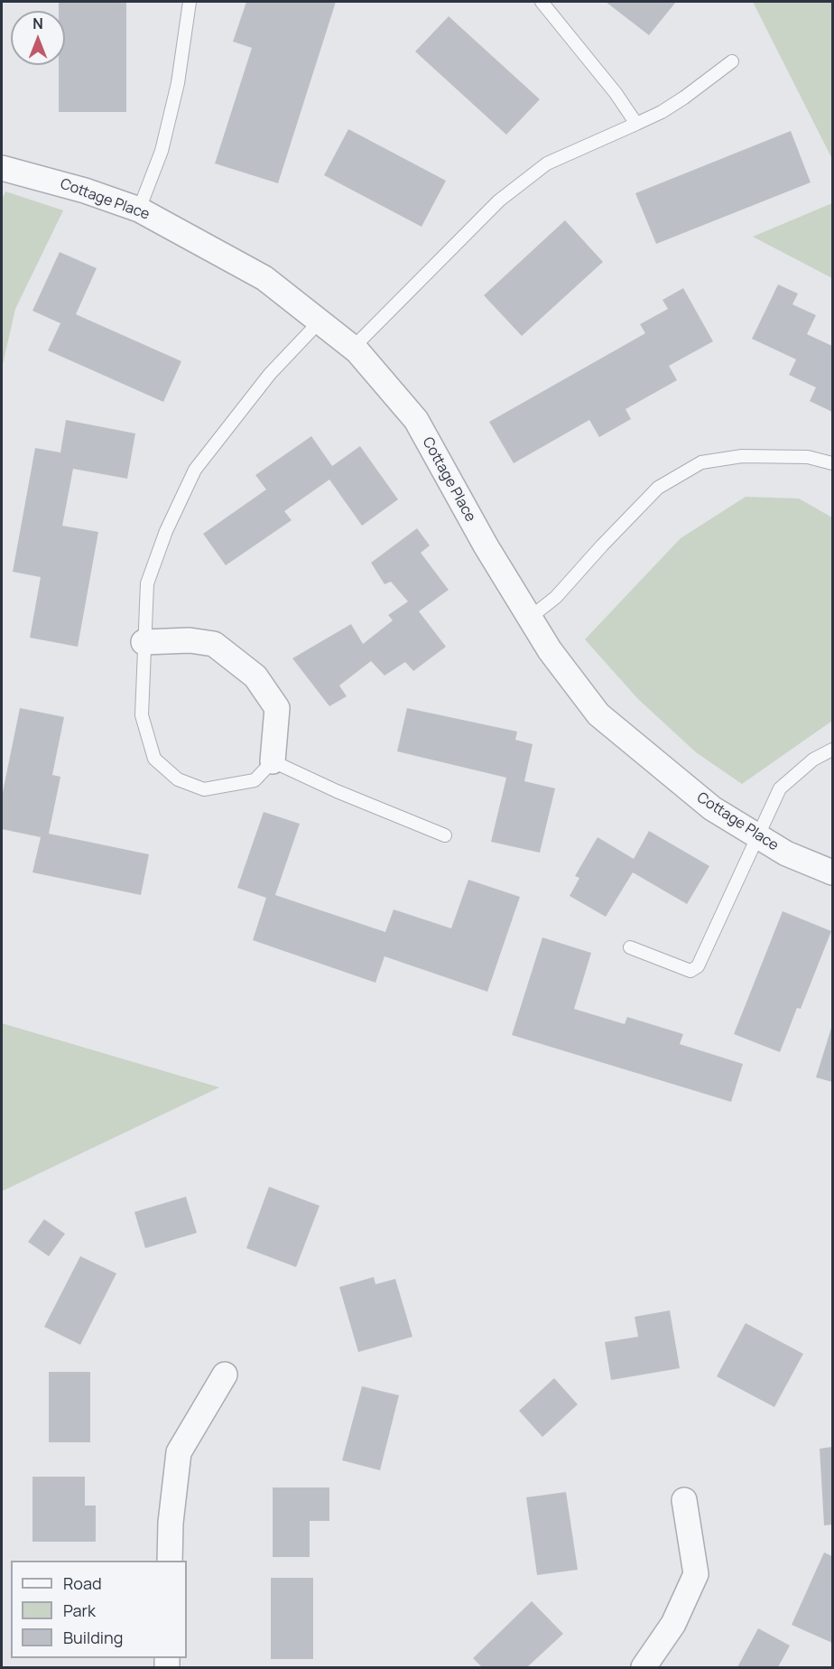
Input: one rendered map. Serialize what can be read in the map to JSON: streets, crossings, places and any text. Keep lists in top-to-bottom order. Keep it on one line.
{"streets":{"street":["Cottage Place"]},"legend":["Road","Park","Building"],"north":"top"}
